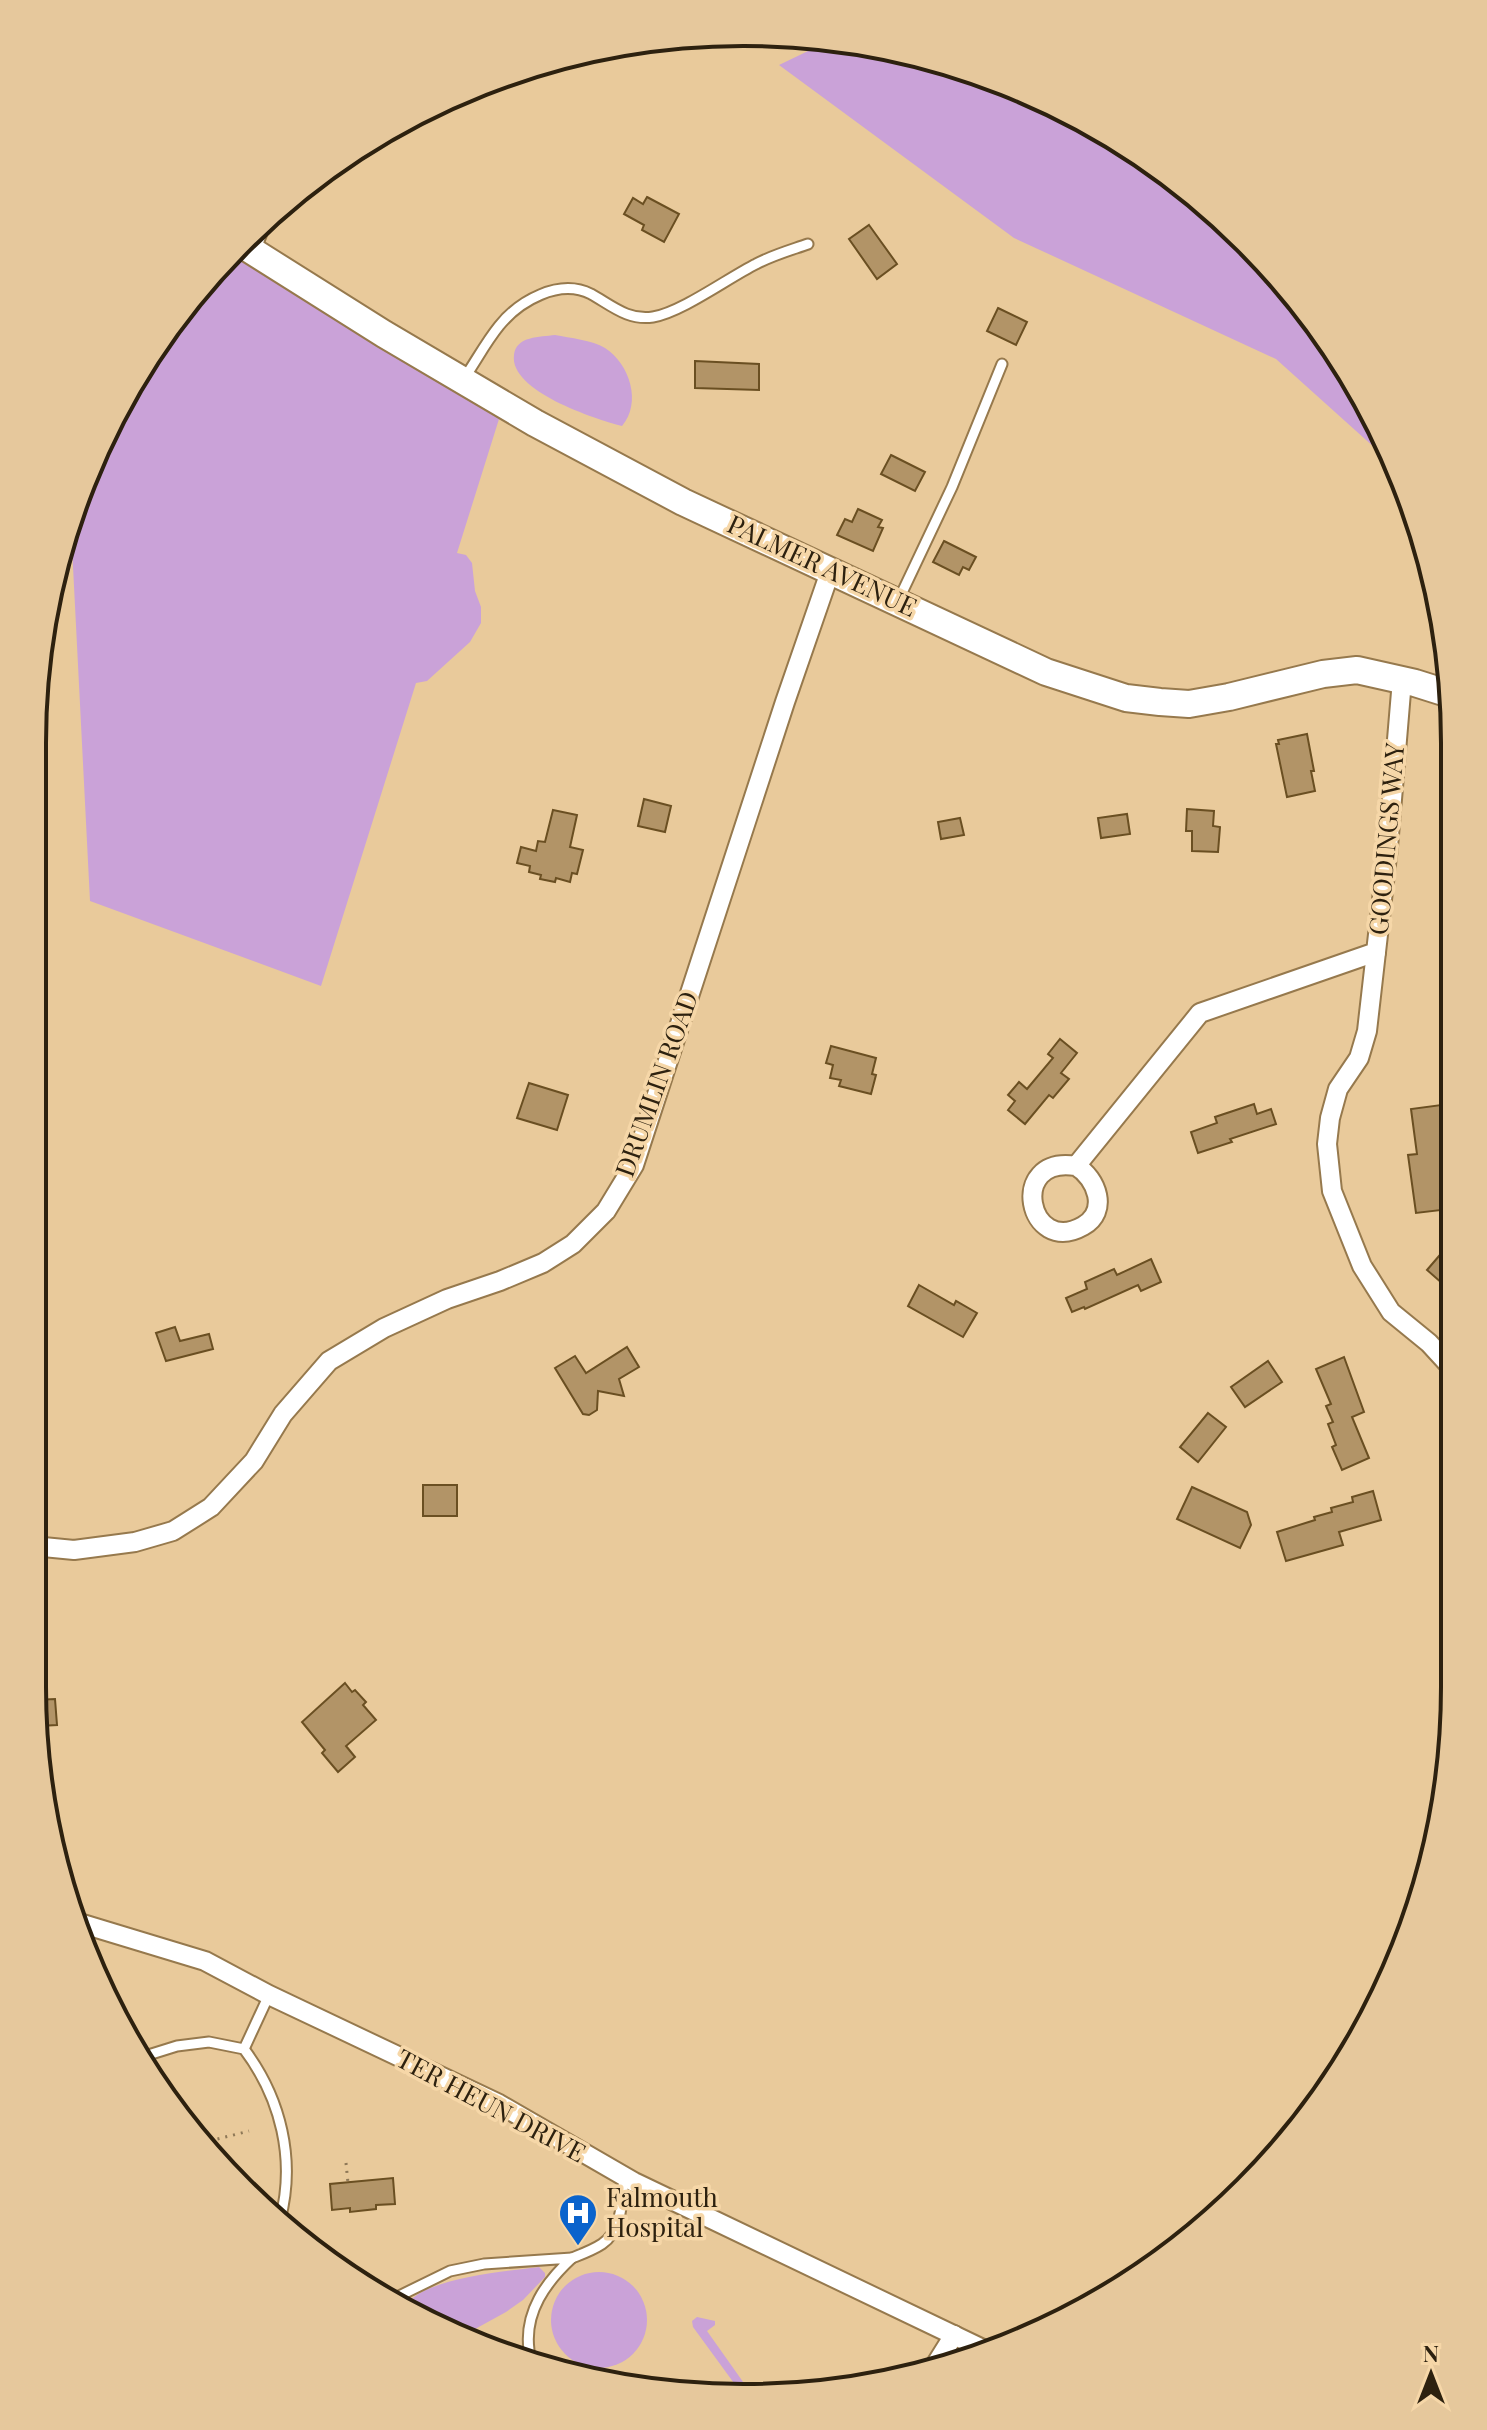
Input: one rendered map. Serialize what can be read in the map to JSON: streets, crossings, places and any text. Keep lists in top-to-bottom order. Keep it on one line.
{"streets":{"main road":["PALMER AVENUE"],"street":["GOODINGS WAY","DRUMLIN ROAD","TER HEUN DRIVE"]},"crossings":[["PALMER AVENUE","GOODINGS WAY"],["PALMER AVENUE","DRUMLIN ROAD"]],"places":{"hospital":["Falmouth Hospital"]},"north":"top"}
